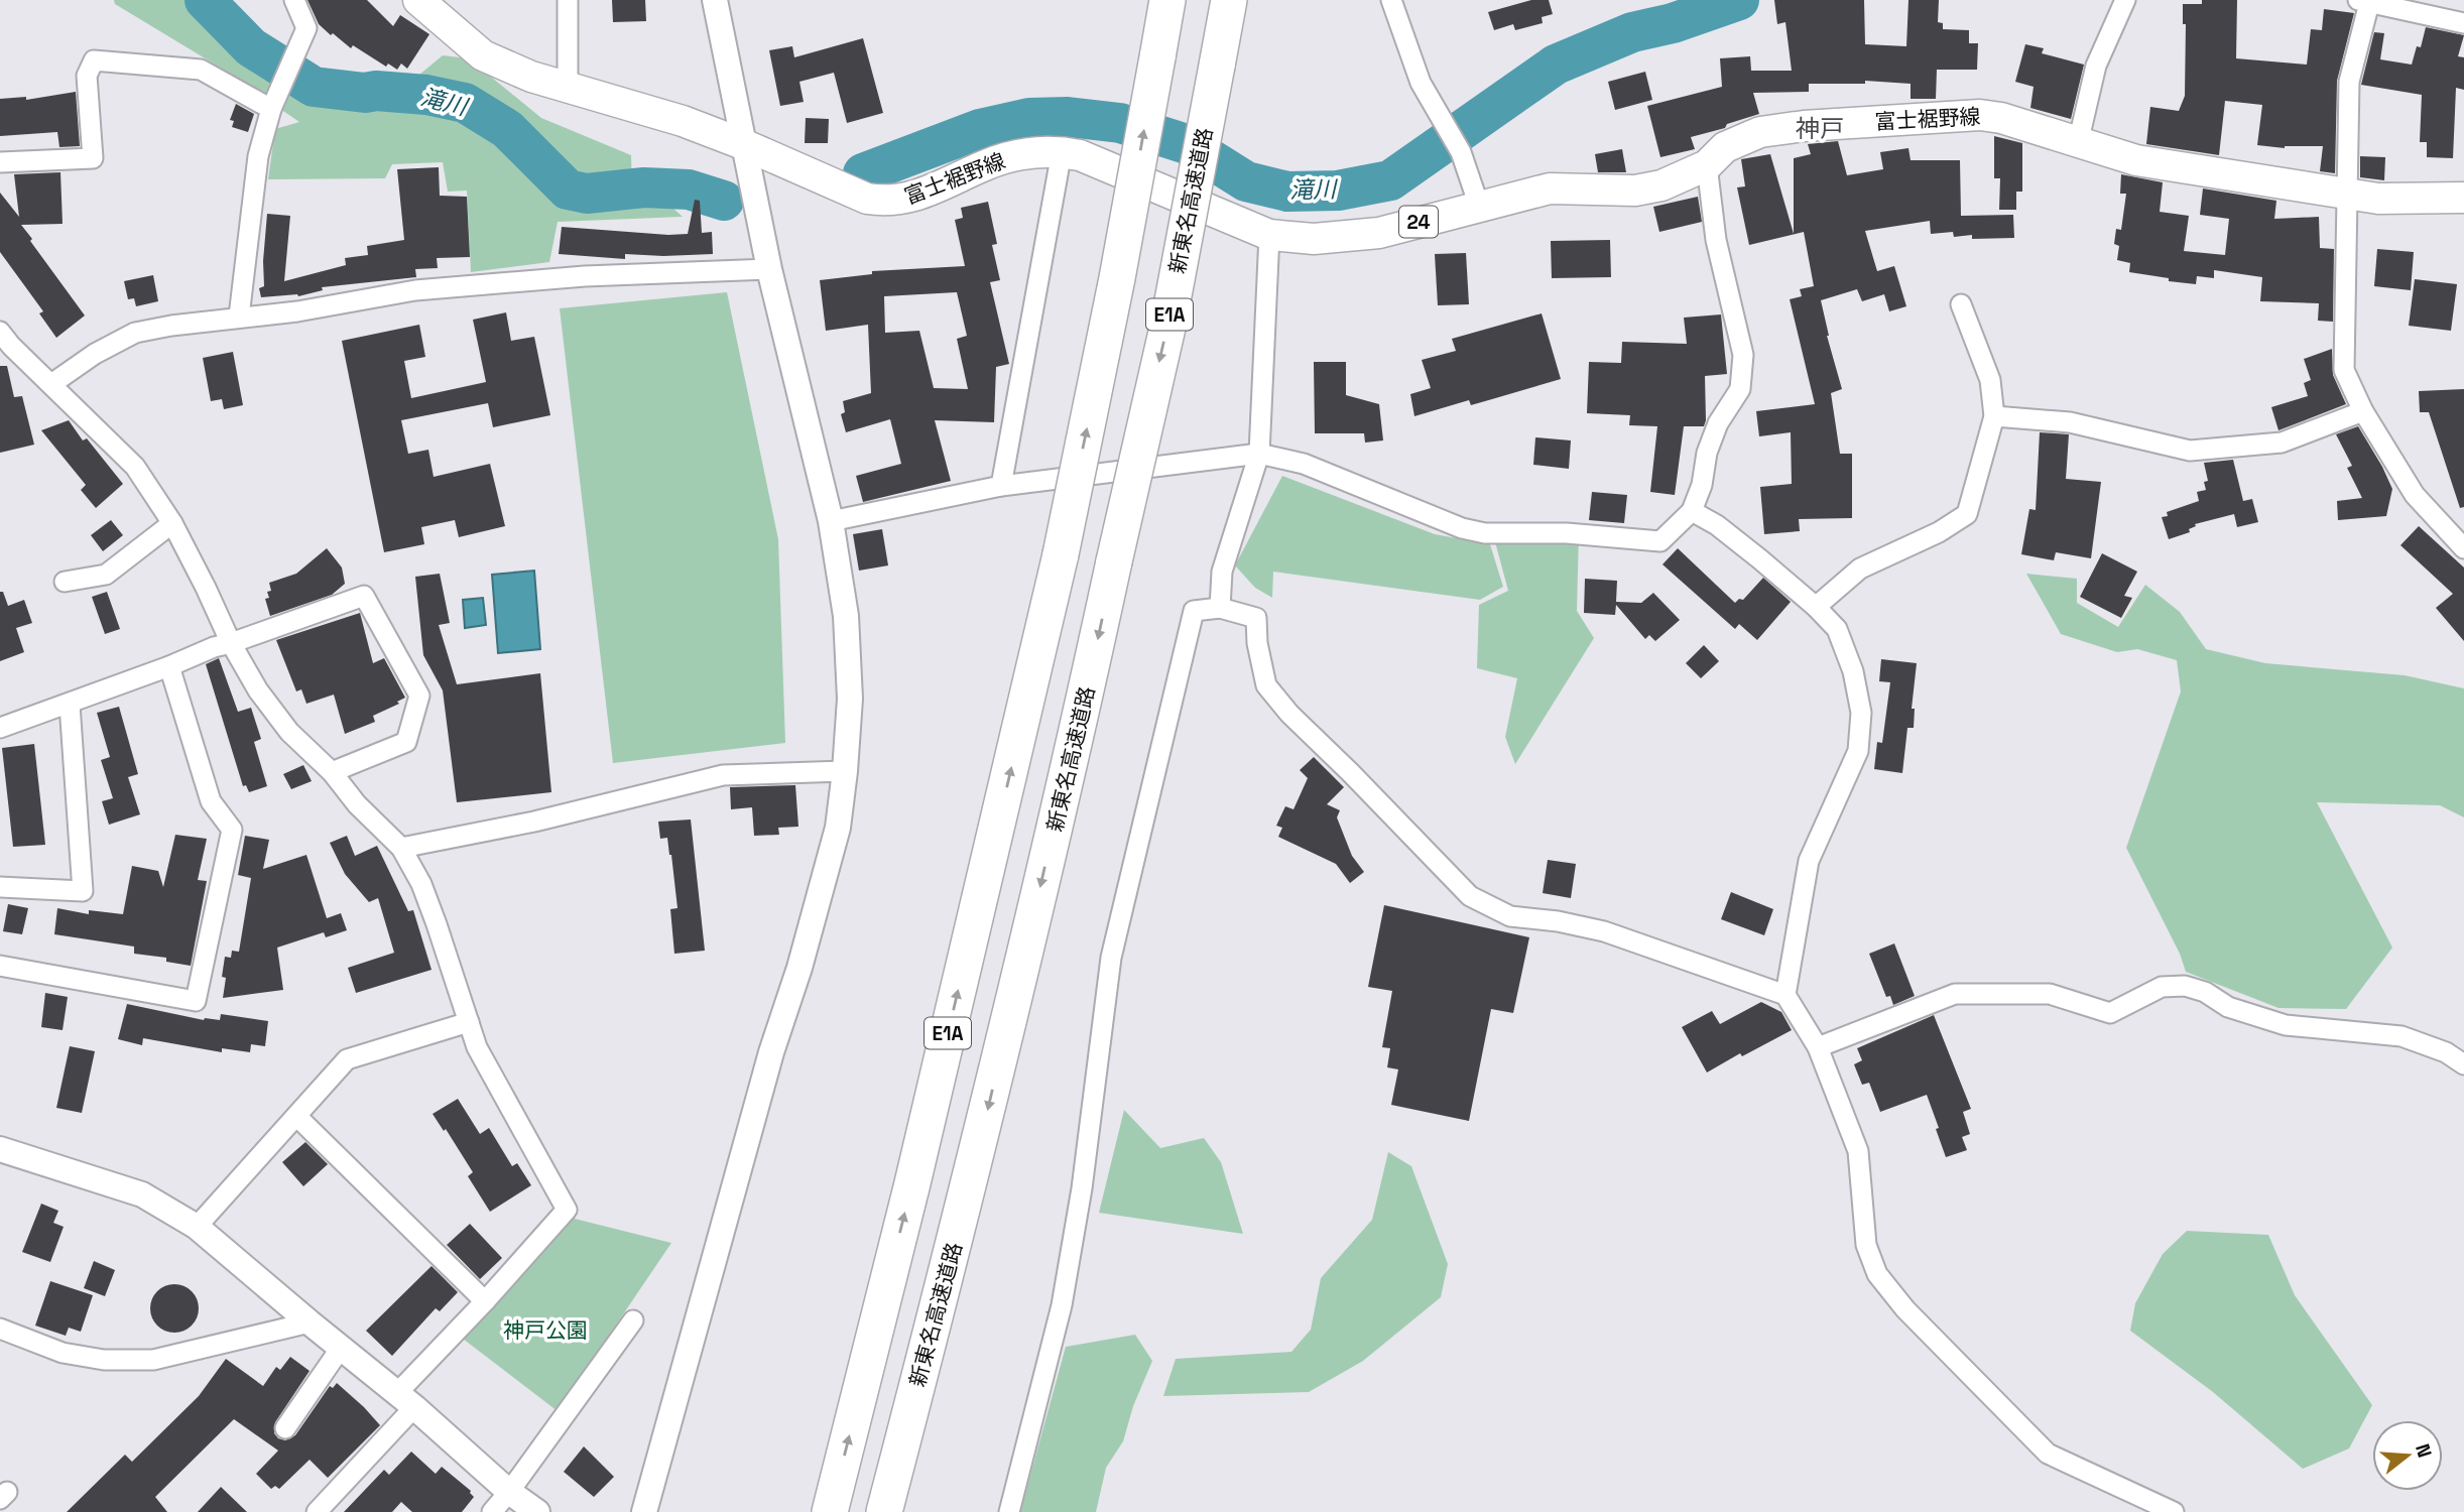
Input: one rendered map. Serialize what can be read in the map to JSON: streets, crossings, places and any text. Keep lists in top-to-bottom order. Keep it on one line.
{"streets":{"highway":["新東名高速道路","E1A"],"main road":["富士裾野線","24"]},"districts":["神戸"],"water":["滝川"],"parks":["神戸公園"],"north":"right"}
